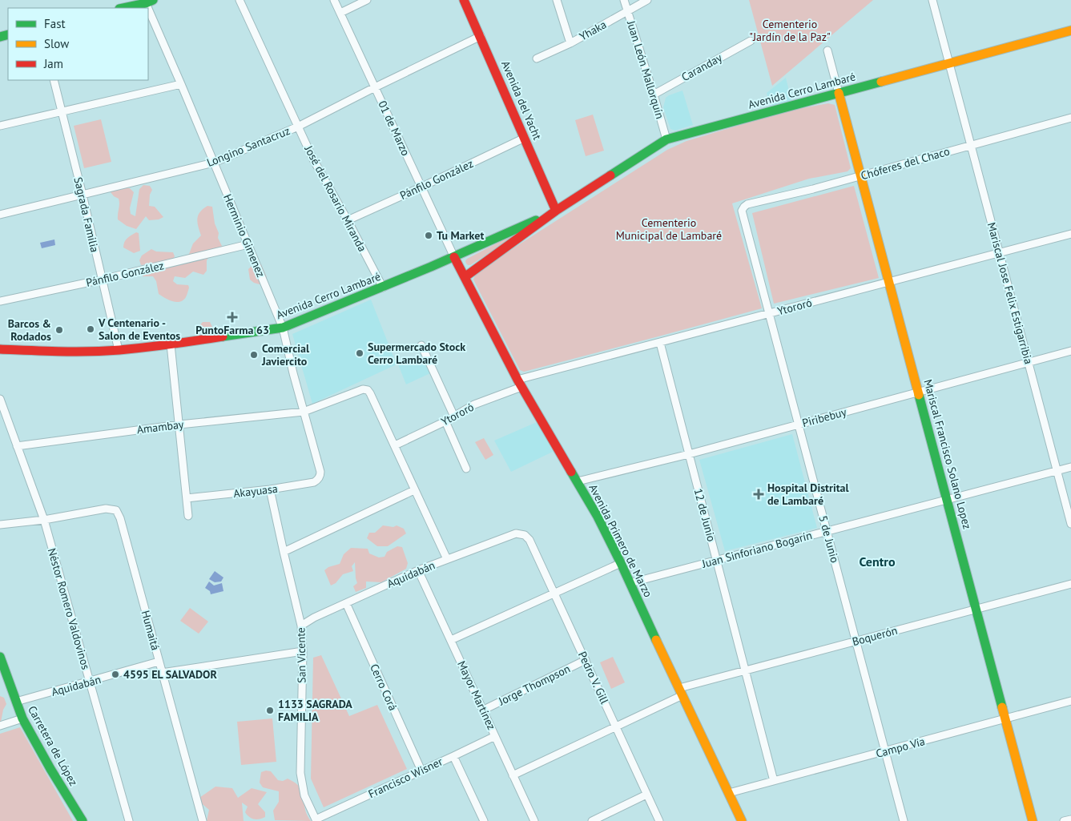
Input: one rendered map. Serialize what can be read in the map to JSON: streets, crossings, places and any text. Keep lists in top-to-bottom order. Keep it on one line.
{"streets":{"main road":["Avenida Cerro Lambaré","Avenida del Yacht","Mariscal Francisco Solano Lopez","Avenida Primero de Marzo","Carretera de López"],"street":["Yhaka","Caranday","Juan León Mallorquín","01 de Marzo","Longino Santacruz","Chóferes del Chaco","Pánfilo González","José del Rosario Miranda","Sagrada Familia","Herminio Gimenez","Mariscal Jose Felix Estigarribia","Ytororó","Piribebuy","Amambay","Akayuasa","12 de Junio","5 de Junio","Juan Sinforiano Bogarín","Aquidabán","Néstor Romero Valdovinos","Humaitá","Boquerón","San Vicente","Pedro V. Gill","Jorge Thompson","Cerro Corá","Mayor Martínez","Campo Vía","Francisco Wisner"]},"crossings":[["Yhaka","Juan León Mallorquín"],["Caranday","Juan León Mallorquín"],["Juan León Mallorquín","Avenida Cerro Lambaré"],["Avenida Cerro Lambaré","Avenida del Yacht"],["Avenida Cerro Lambaré","01 de Marzo"],["Avenida Cerro Lambaré","José del Rosario Miranda"],["Avenida Cerro Lambaré","Sagrada Familia"],["Avenida Cerro Lambaré","Herminio Gimenez"],["Avenida Cerro Lambaré","Mariscal Jose Felix Estigarribia"],["Avenida Cerro Lambaré","Mariscal Francisco Solano Lopez"],["Avenida Cerro Lambaré","Avenida Primero de Marzo"],["Avenida del Yacht","Longino Santacruz"],["Avenida del Yacht","Pánfilo González"],["01 de Marzo","Longino Santacruz"],["01 de Marzo","Pánfilo González"],["01 de Marzo","Avenida Primero de Marzo"],["Longino Santacruz","José del Rosario Miranda"],["Longino Santacruz","Sagrada Familia"],["Longino Santacruz","Herminio Gimenez"],["Chóferes del Chaco","Mariscal Jose Felix Estigarribia"],["Chóferes del Chaco","Mariscal Francisco Solano Lopez"],["Chóferes del Chaco","5 de Junio"],["Pánfilo González","José del Rosario Miranda"],["Pánfilo González","Sagrada Familia"],["Pánfilo González","Herminio Gimenez"],["Herminio Gimenez","Amambay"],["Herminio Gimenez","Akayuasa"],["Mariscal Jose Felix Estigarribia","Ytororó"],["Mariscal Jose Felix Estigarribia","Piribebuy"],["Mariscal Jose Felix Estigarribia","Juan Sinforiano Bogarín"],["Ytororó","Amambay"],["Ytororó","Mariscal Francisco Solano Lopez"],["Ytororó","12 de Junio"],["Ytororó","5 de Junio"],["Ytororó","Avenida Primero de Marzo"],["Piribebuy","Mariscal Francisco Solano Lopez"],["Piribebuy","12 de Junio"],["Piribebuy","5 de Junio"],["Piribebuy","Avenida Primero de Marzo"],["Amambay","Néstor Romero Valdovinos"],["Mariscal Francisco Solano Lopez","Juan Sinforiano Bogarín"],["Mariscal Francisco Solano Lopez","Boquerón"],["Mariscal Francisco Solano Lopez","Campo Vía"],["Akayuasa","San Vicente"],["12 de Junio","Juan Sinforiano Bogarín"],["12 de Junio","Boquerón"],["12 de Junio","Campo Vía"],["5 de Junio","Juan Sinforiano Bogarín"],["5 de Junio","Boquerón"],["5 de Junio","Campo Vía"],["Avenida Primero de Marzo","Juan Sinforiano Bogarín"],["Avenida Primero de Marzo","Boquerón"],["Avenida Primero de Marzo","Campo Vía"],["Aquidabán","Néstor Romero Valdovinos"],["Aquidabán","Humaitá"],["Aquidabán","San Vicente"],["Aquidabán","Pedro V. Gill"],["Aquidabán","Cerro Corá"],["Aquidabán","Mayor Martínez"],["Aquidabán","Carretera de López"],["Néstor Romero Valdovinos","Humaitá"],["San Vicente","Francisco Wisner"],["Pedro V. Gill","Jorge Thompson"],["Jorge Thompson","Mayor Martínez"],["Cerro Corá","Francisco Wisner"],["Mayor Martínez","Francisco Wisner"]],"districts":["Centro"],"parks":["Cementerio \"Jardín de la Paz\"","Cementerio Municipal de Lambaré"],"places":{"other":["Tu Market","V Centenario - Salon de Eventos","Barcos & Rodados","Supermercado Stock Cerro Lambaré","Comercial Javiercito","4595 EL SALVADOR","1133 SAGRADA FAMILIA"],"health":["PuntoFarma 63","Hospital Distrital de Lambaré"]},"legend":["Fast","Slow","Jam"]}
